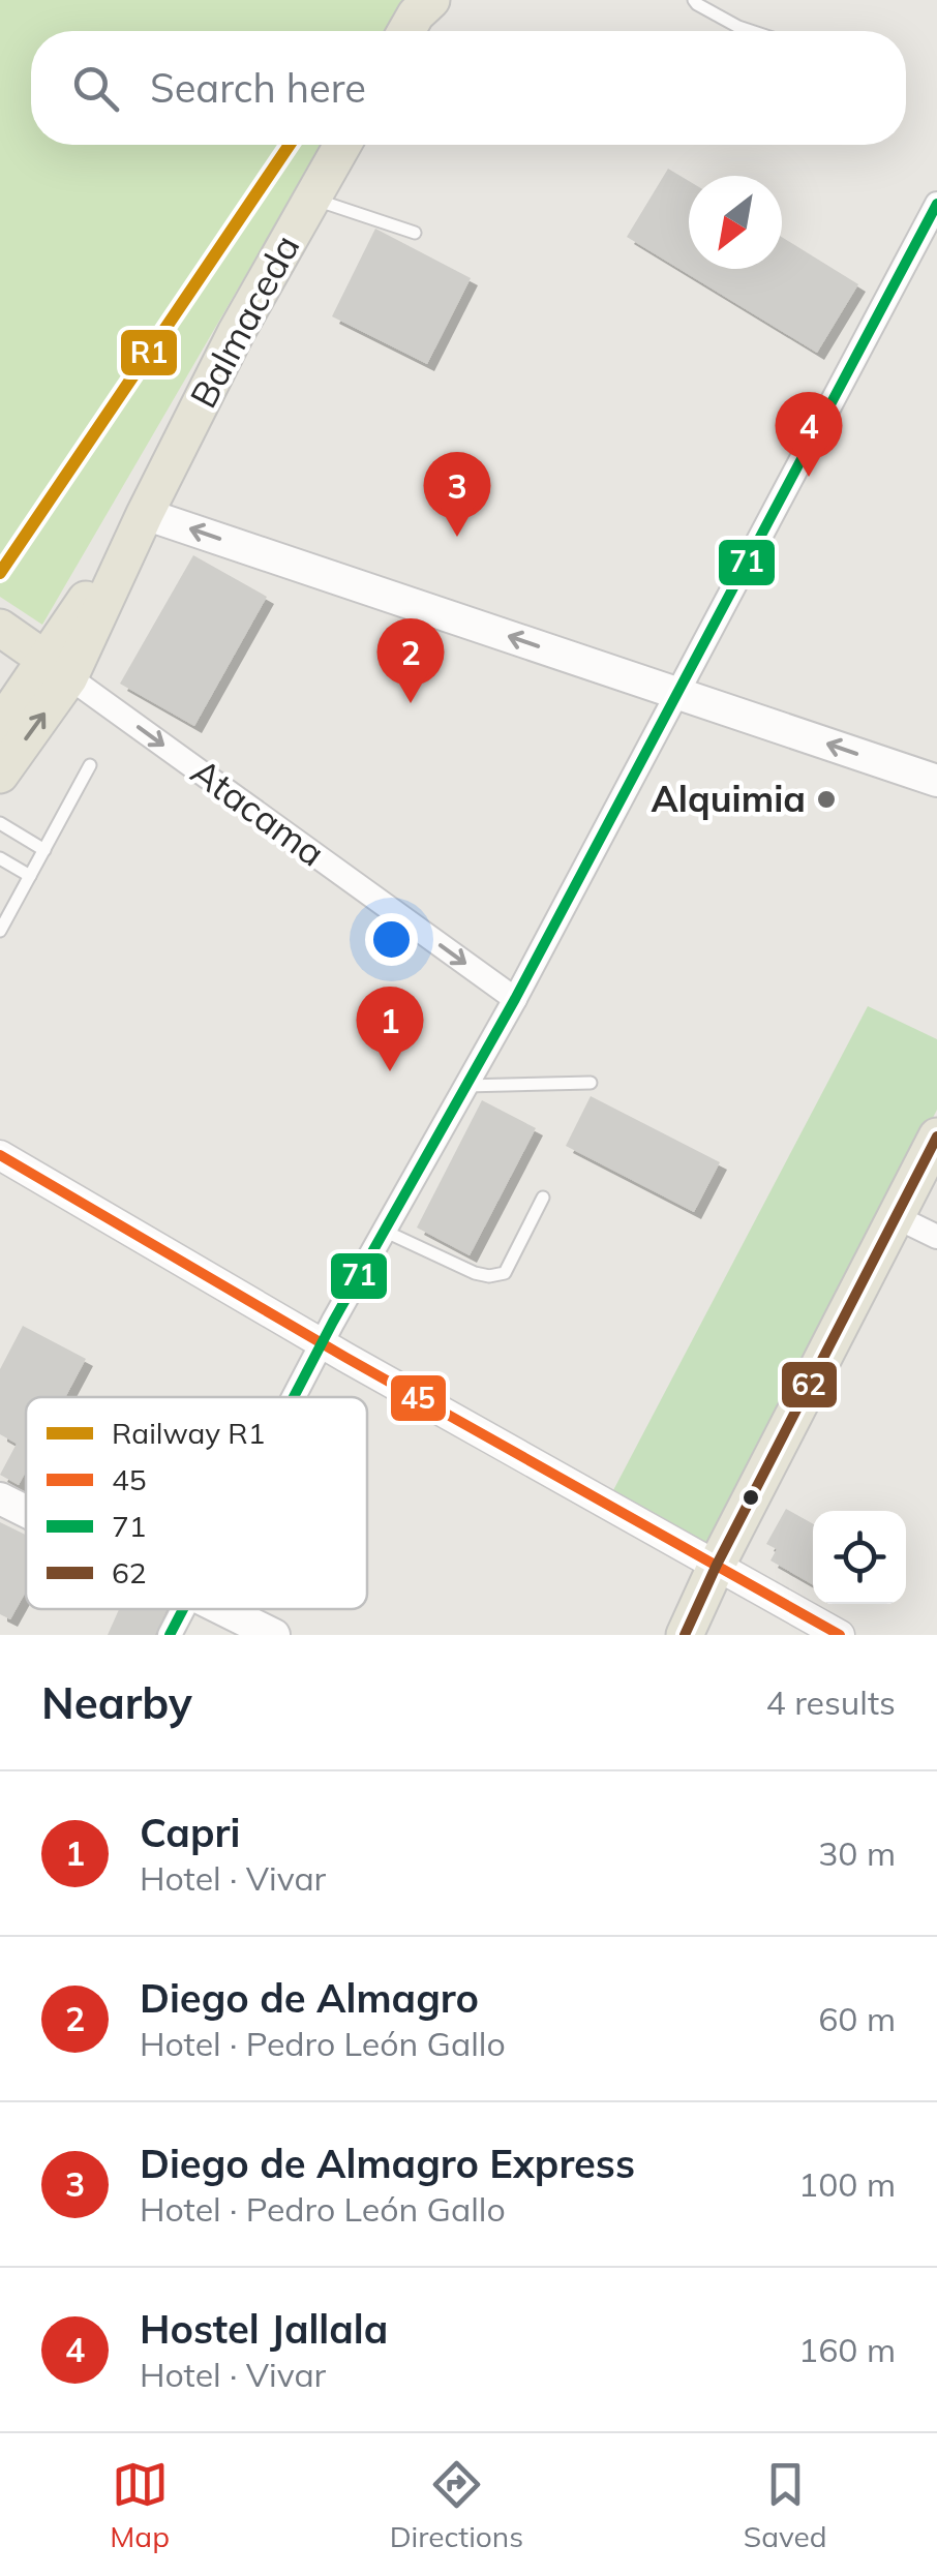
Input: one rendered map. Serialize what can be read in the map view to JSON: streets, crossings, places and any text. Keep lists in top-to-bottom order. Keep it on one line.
{"streets":{"main road":["Balmaceda","Atacama"]},"crossings":[["Balmaceda","Atacama"]],"one_way":["Atacama"],"places":["Alquimia"],"lines":["rail line R1","transit line 71","transit line 62","transit line 45"],"legend":["Railway R1","45","71","62"],"north":"bottom left","page":{"search":"Search here","pins":["4","3","2","1"],"heading":["Nearby","4 results"],"list":[{"mark":"1","name":"Capri","note":"Hotel · Vivar","value":"30 m"},{"mark":"2","name":"Diego de Almagro","note":"Hotel · Pedro León Gallo","value":"60 m"},{"mark":"3","name":"Diego de Almagro Express","note":"Hotel · Pedro León Gallo","value":"100 m"},{"mark":"4","name":"Hostel Jallala","note":"Hotel · Vivar","value":"160 m"}],"nav":["Map","Directions","Saved"]}}
